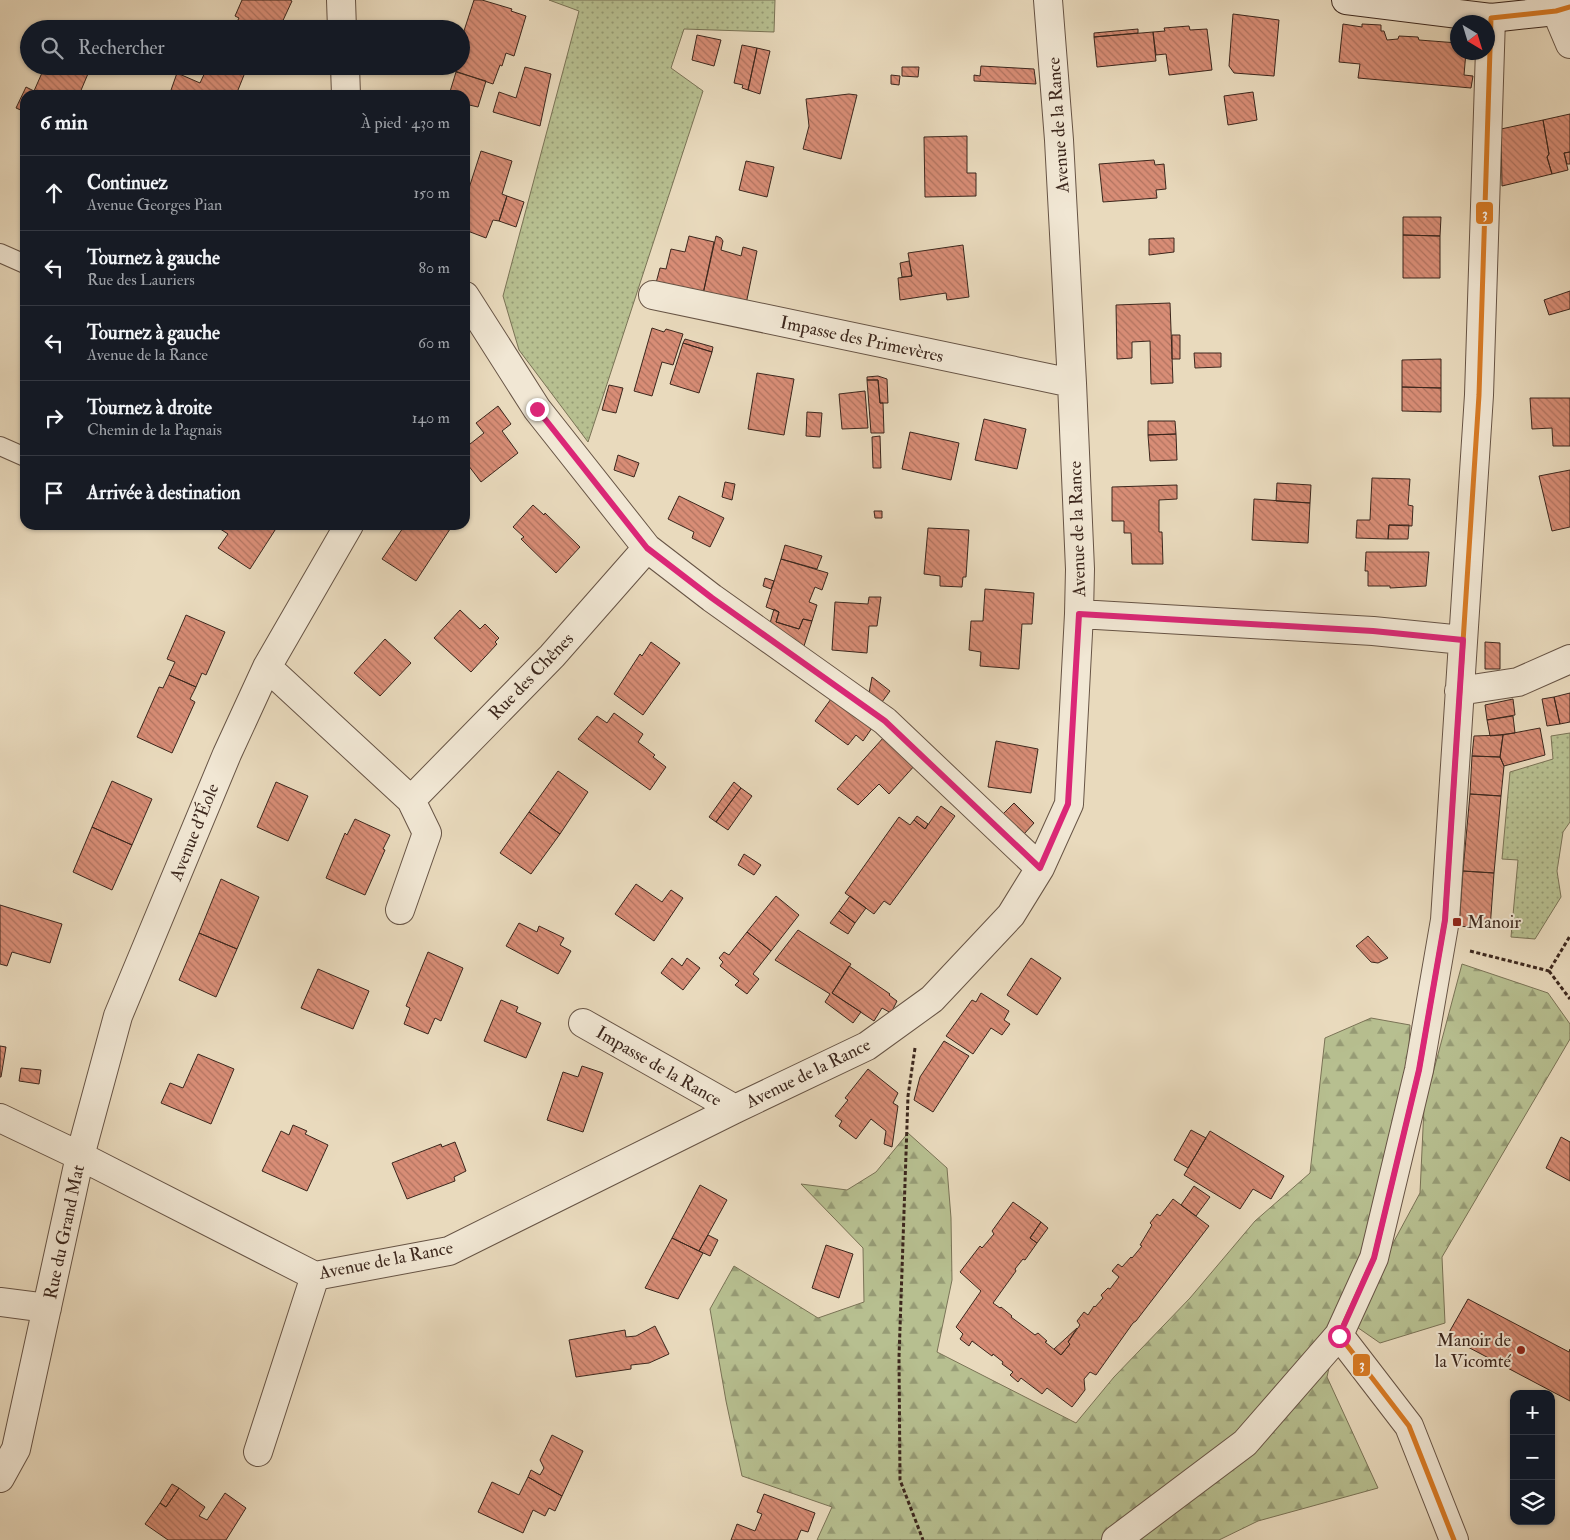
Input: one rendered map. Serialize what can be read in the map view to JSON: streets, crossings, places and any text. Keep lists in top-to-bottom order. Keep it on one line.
{"streets":{"street":["Avenue de la Rance","Impasse des Primevères","Rue des Chênes","Avenue d'Éole","Impasse de la Rance","Rue du Grand Mat"]},"crossings":[["Avenue de la Rance","Impasse des Primevères"],["Avenue de la Rance","Avenue d'Éole"],["Avenue de la Rance","Impasse de la Rance"],["Avenue de la Rance","Rue du Grand Mat"],["Avenue d'Éole","Rue du Grand Mat"]],"places":{"transit":["Manoir"],"other":["Manoir de la Vicomté"]},"lines":["transit line 3"],"north":"bottom right","page":{"search":"Rechercher","heading":["6 min","À pied · 430 m"],"list":[["Continuez","Avenue Georges Pian","150 m"],["Tournez à gauche","Rue des Lauriers","80 m"],["Tournez à gauche","Avenue de la Rance","60 m"],["Tournez à droite","Chemin de la Pagnais","140 m"],"Arrivée à destination"],"map_buttons":["+","−"]}}
